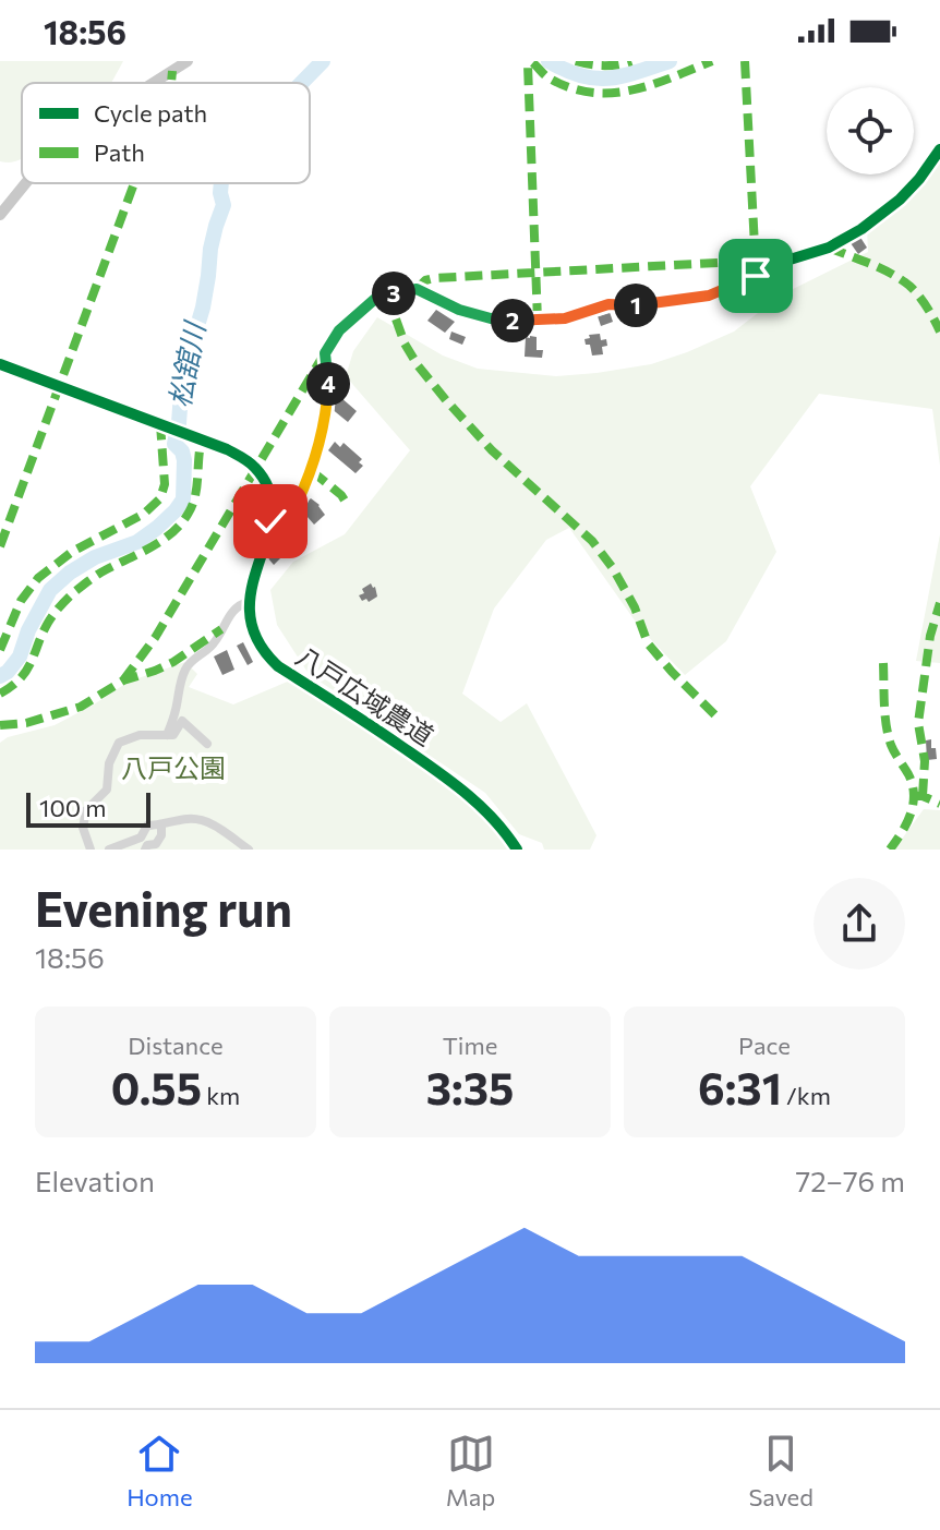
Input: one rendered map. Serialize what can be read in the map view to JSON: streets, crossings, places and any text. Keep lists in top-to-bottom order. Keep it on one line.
{"streets":{"street":["八戸広域農道"]},"water":["松舘川"],"parks":["八戸公園"],"legend":["Cycle path","Path"],"scale_bar":"100 m","page":{"status":"18:56","pins":["3","1","2","4"],"scale":"100 m","heading":["Evening run","18:56"],"stats":[["Distance","0.55 km"],["Time","3:35"],["Pace","6:31 /km"]],"chart":["Elevation","72–76 m"],"tabs":["Home","Map","Saved"]}}
